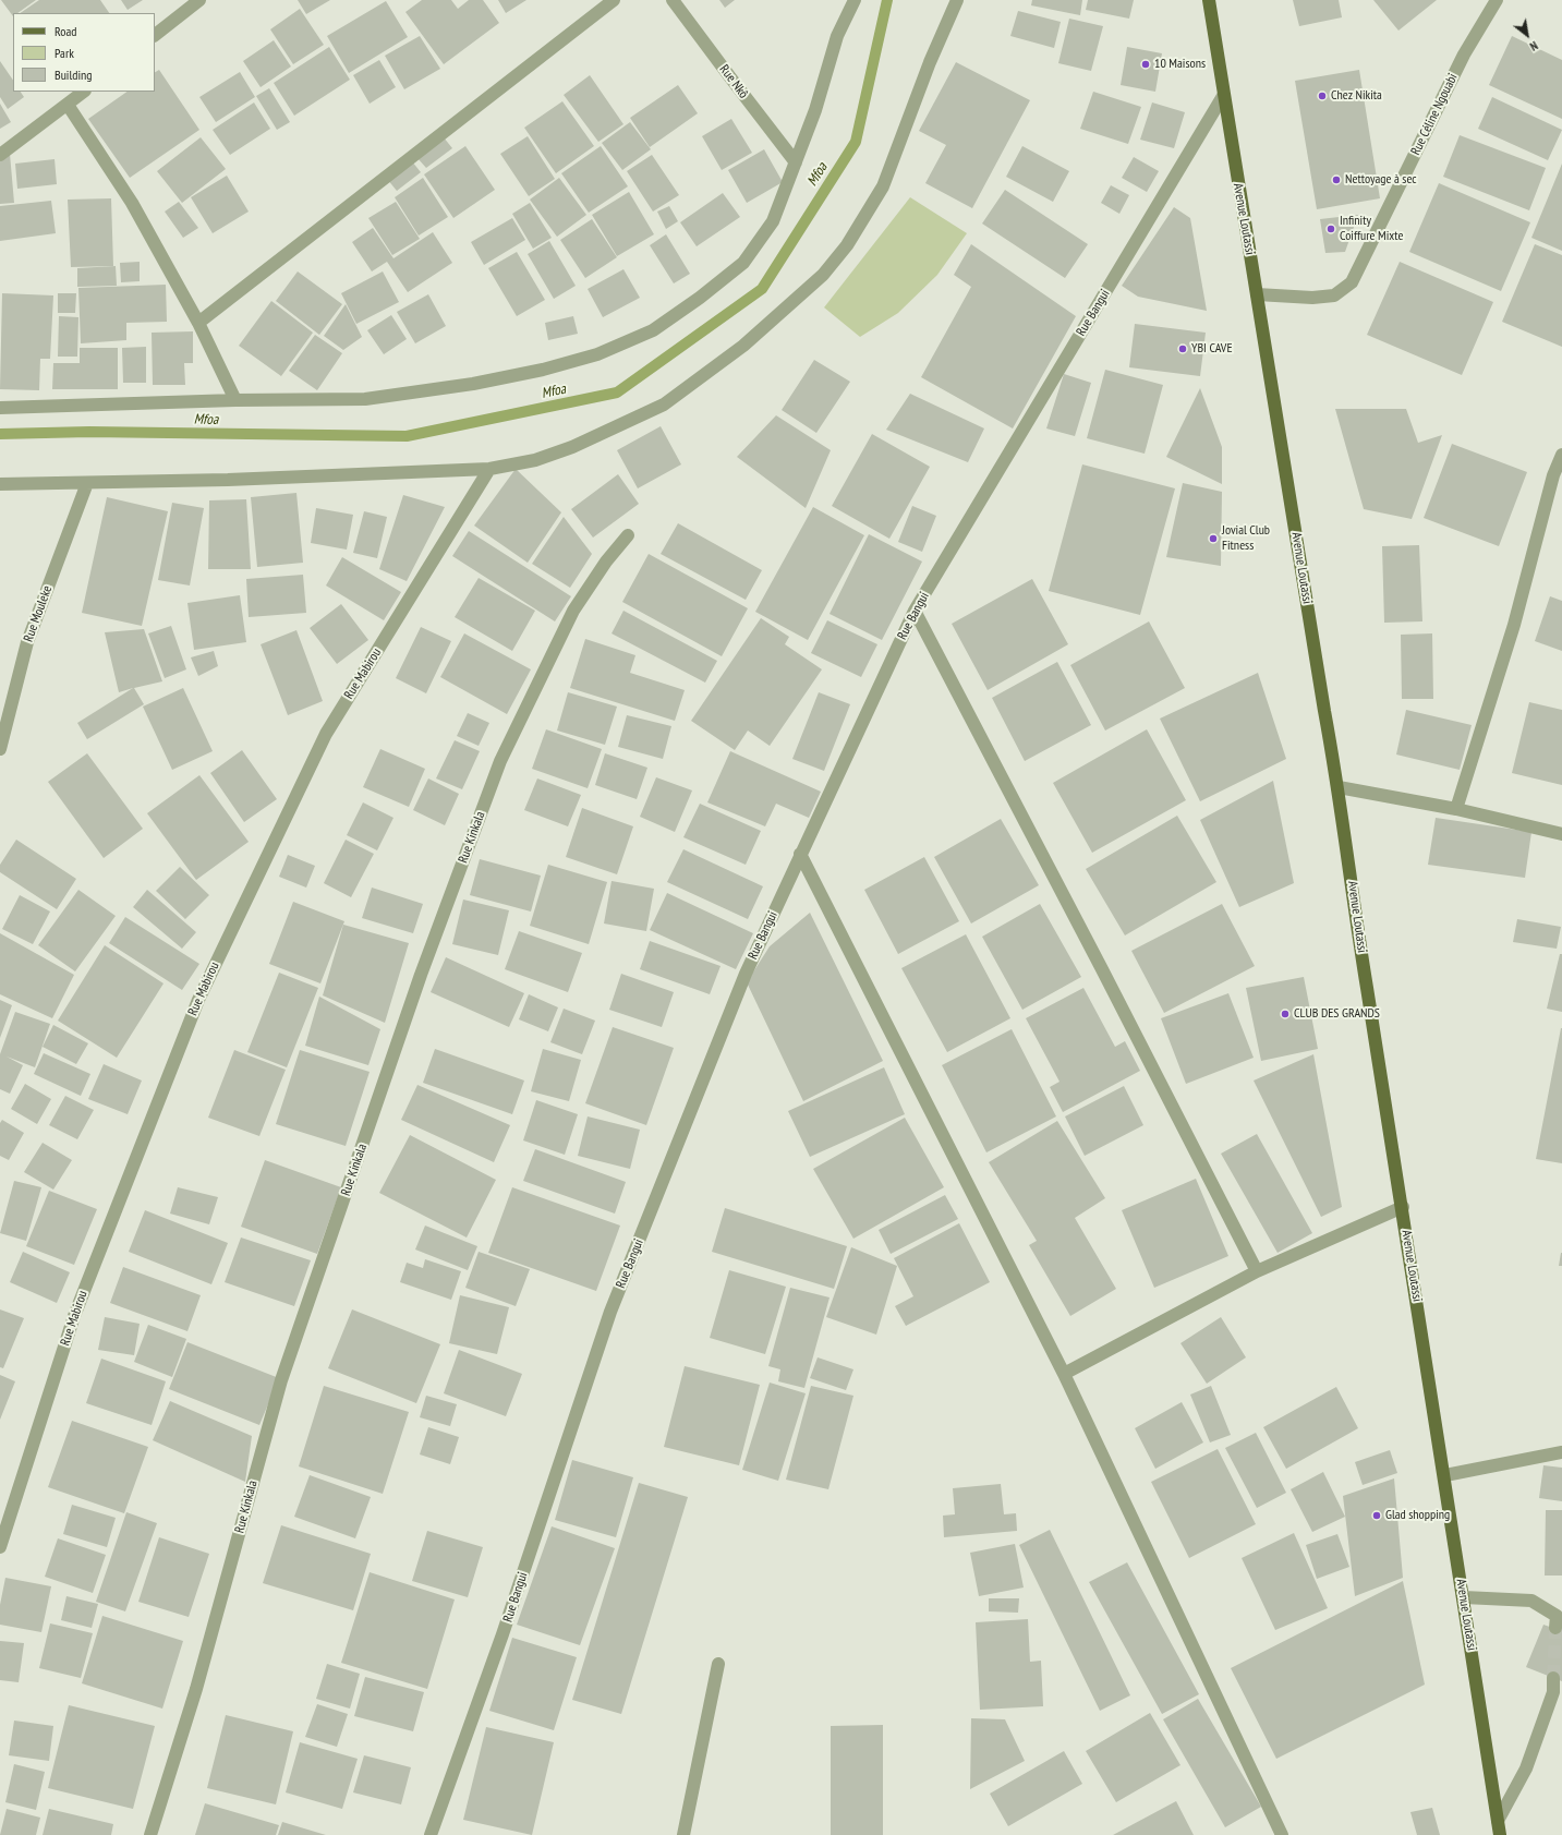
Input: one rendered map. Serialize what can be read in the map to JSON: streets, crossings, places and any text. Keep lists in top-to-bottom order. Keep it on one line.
{"streets":{"main road":["Avenue Loutassi"],"street":["Rue Nkô","Rue Céline Ngouabi","Rue Bangui","Rue Mouleke","Rue Mabirou","Rue Kinkala"]},"crossings":[["Rue Céline Ngouabi","Avenue Loutassi"],["Avenue Loutassi","Rue Bangui"]],"water":["Mfoa"],"places":["10 Maisons","Chez Nikita","Nettoyage à sec","Infinity Coiffure Mixte","YBI CAVE","Jovial Club Fitness","CLUB DES GRANDS","Glad shopping"],"legend":["Road","Park","Building"],"north":"bottom right"}
